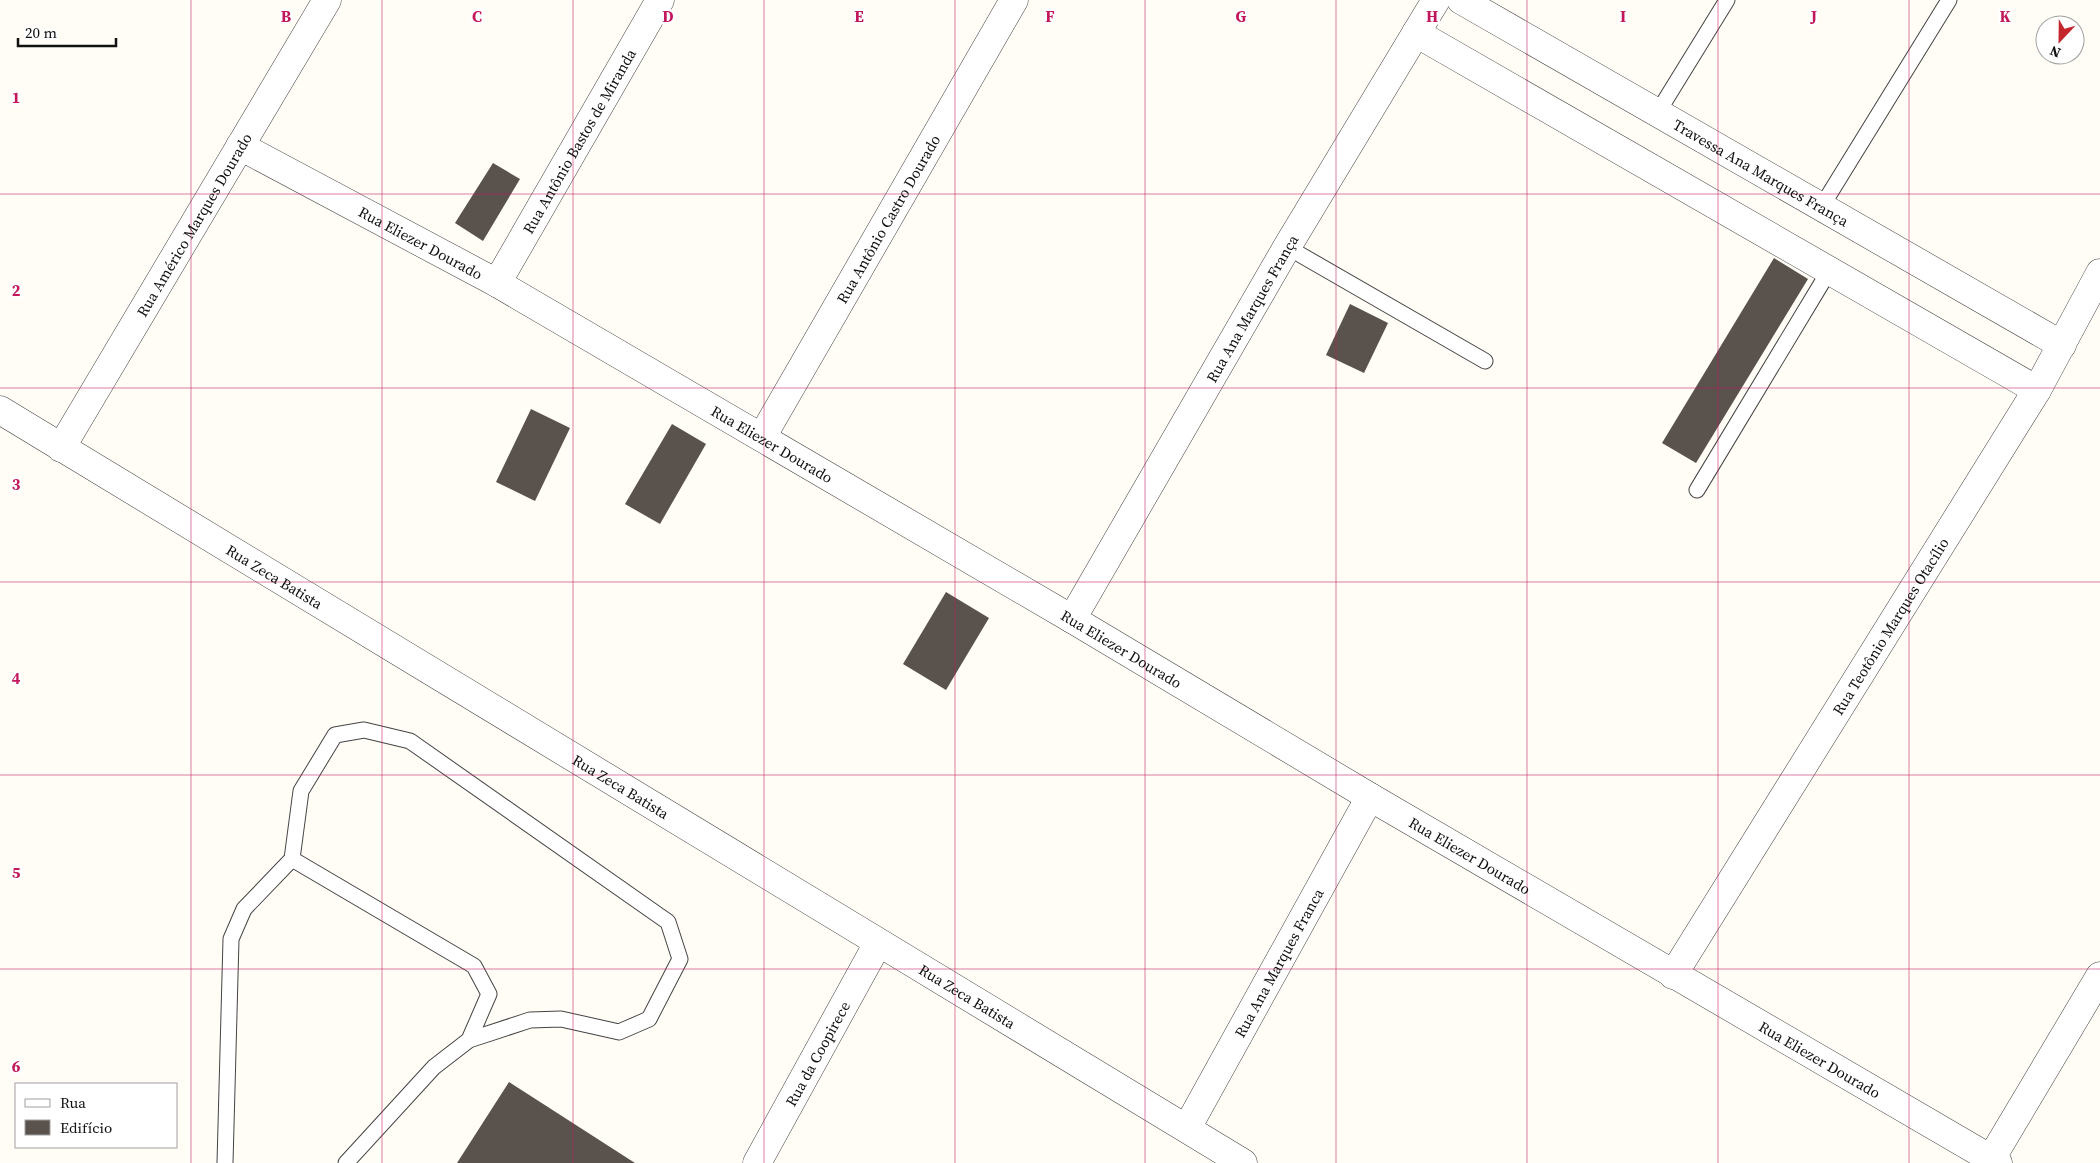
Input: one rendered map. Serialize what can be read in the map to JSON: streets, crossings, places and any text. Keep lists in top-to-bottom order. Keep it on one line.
{"streets":{"street":["Rua Antônio Bastos de Miranda","Travessa Ana Marques França","Rua Antônio Castro Dourado","Rua Américo Marques Dourado","Rua Eliezer Dourado","Rua Ana Marques França","Rua Zeca Batista","Rua Teotônio Marques Otacílio","Rua Ana Marques Franca","Rua da Coopirece"]},"crossings":[["Rua Antônio Bastos de Miranda","Rua Eliezer Dourado"],["Travessa Ana Marques França","Rua Teotônio Marques Otacílio"],["Rua Antônio Castro Dourado","Rua Eliezer Dourado"],["Rua Américo Marques Dourado","Rua Eliezer Dourado"],["Rua Américo Marques Dourado","Rua Zeca Batista"],["Rua Eliezer Dourado","Rua Ana Marques França"],["Rua Eliezer Dourado","Rua Teotônio Marques Otacílio"],["Rua Eliezer Dourado","Rua Ana Marques Franca"],["Rua Zeca Batista","Rua Ana Marques Franca"],["Rua Zeca Batista","Rua da Coopirece"]],"legend":["Rua","Edifício"],"scale_bar":"20 m","north":"bottom","grid":{"columns":["B","C","D","E","F","G","H","I","J","K"],"rows":["1","2","3","4","5","6"]}}
